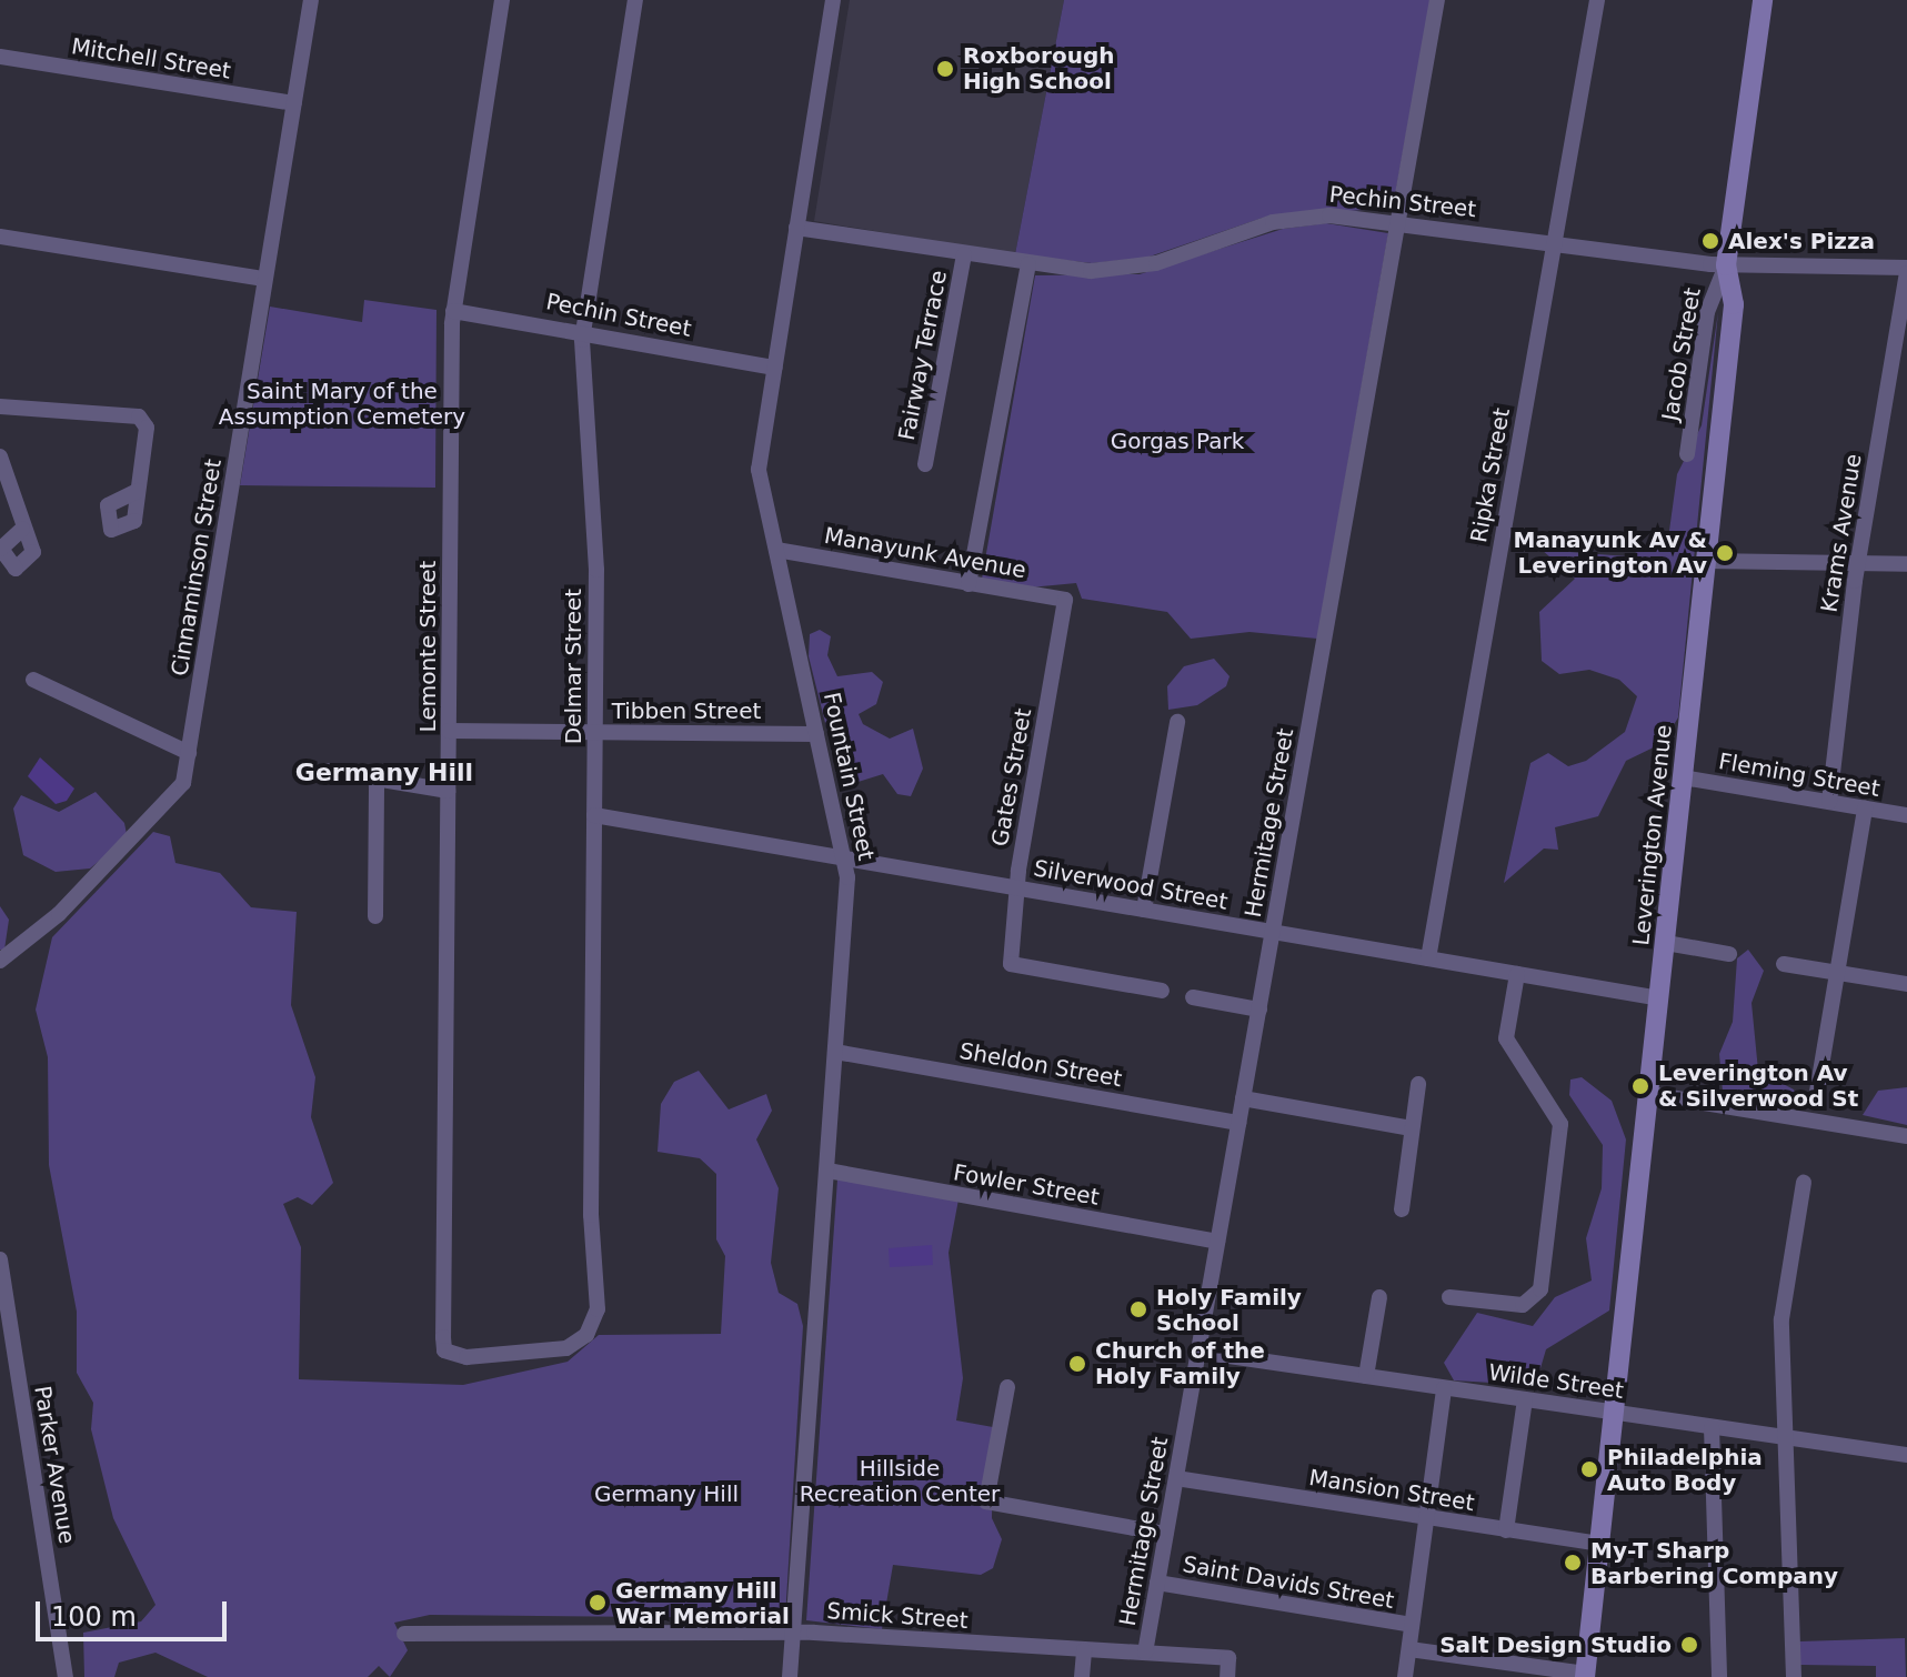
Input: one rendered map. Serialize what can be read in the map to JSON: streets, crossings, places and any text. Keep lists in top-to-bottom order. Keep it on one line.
{"streets":{"street":["Mitchell Street","Pechin Street","Jacob Street","Fairway Terrace","Ripka Street","Krams Avenue","Manayunk Avenue","Cinnaminson Street","Lemonte Street","Delmar Street","Tibben Street","Fleming Street","Fountain Street","Gates Street","Hermitage Street","Leverington Avenue","Silverwood Street","Sheldon Street","Fowler Street","Wilde Street","Parker Avenue","Mansion Street","Saint Davids Street","Smick Street"]},"crossings":[["Mitchell Street","Cinnaminson Street"],["Pechin Street","Jacob Street"],["Pechin Street","Fairway Terrace"],["Pechin Street","Ripka Street"],["Pechin Street","Krams Avenue"],["Pechin Street","Lemonte Street"],["Pechin Street","Delmar Street"],["Pechin Street","Fountain Street"],["Pechin Street","Hermitage Street"],["Pechin Street","Leverington Avenue"],["Jacob Street","Leverington Avenue"],["Ripka Street","Silverwood Street"],["Krams Avenue","Fleming Street"],["Manayunk Avenue","Fountain Street"],["Manayunk Avenue","Gates Street"],["Lemonte Street","Delmar Street"],["Lemonte Street","Tibben Street"],["Delmar Street","Tibben Street"],["Delmar Street","Silverwood Street"],["Tibben Street","Fountain Street"],["Fleming Street","Leverington Avenue"],["Fountain Street","Silverwood Street"],["Fountain Street","Sheldon Street"],["Fountain Street","Fowler Street"],["Fountain Street","Smick Street"],["Gates Street","Silverwood Street"],["Hermitage Street","Silverwood Street"],["Hermitage Street","Sheldon Street"],["Hermitage Street","Fowler Street"],["Hermitage Street","Wilde Street"],["Hermitage Street","Mansion Street"],["Hermitage Street","Saint Davids Street"],["Hermitage Street","Smick Street"],["Leverington Avenue","Silverwood Street"],["Leverington Avenue","Wilde Street"],["Leverington Avenue","Mansion Street"]],"districts":["Germany Hill"],"parks":["Saint Mary of the Assumption Cemetery","Gorgas Park","Hillside Recreation Center","Germany Hill"],"places":["Roxborough High School","Alex's Pizza","Manayunk Av & Leverington Av","Leverington Av & Silverwood St","Holy Family School","Church of the Holy Family","Philadelphia Auto Body","My-T Sharp Barbering Company","Germany Hill War Memorial","Salt Design Studio"],"scale_bar":"100 m"}
